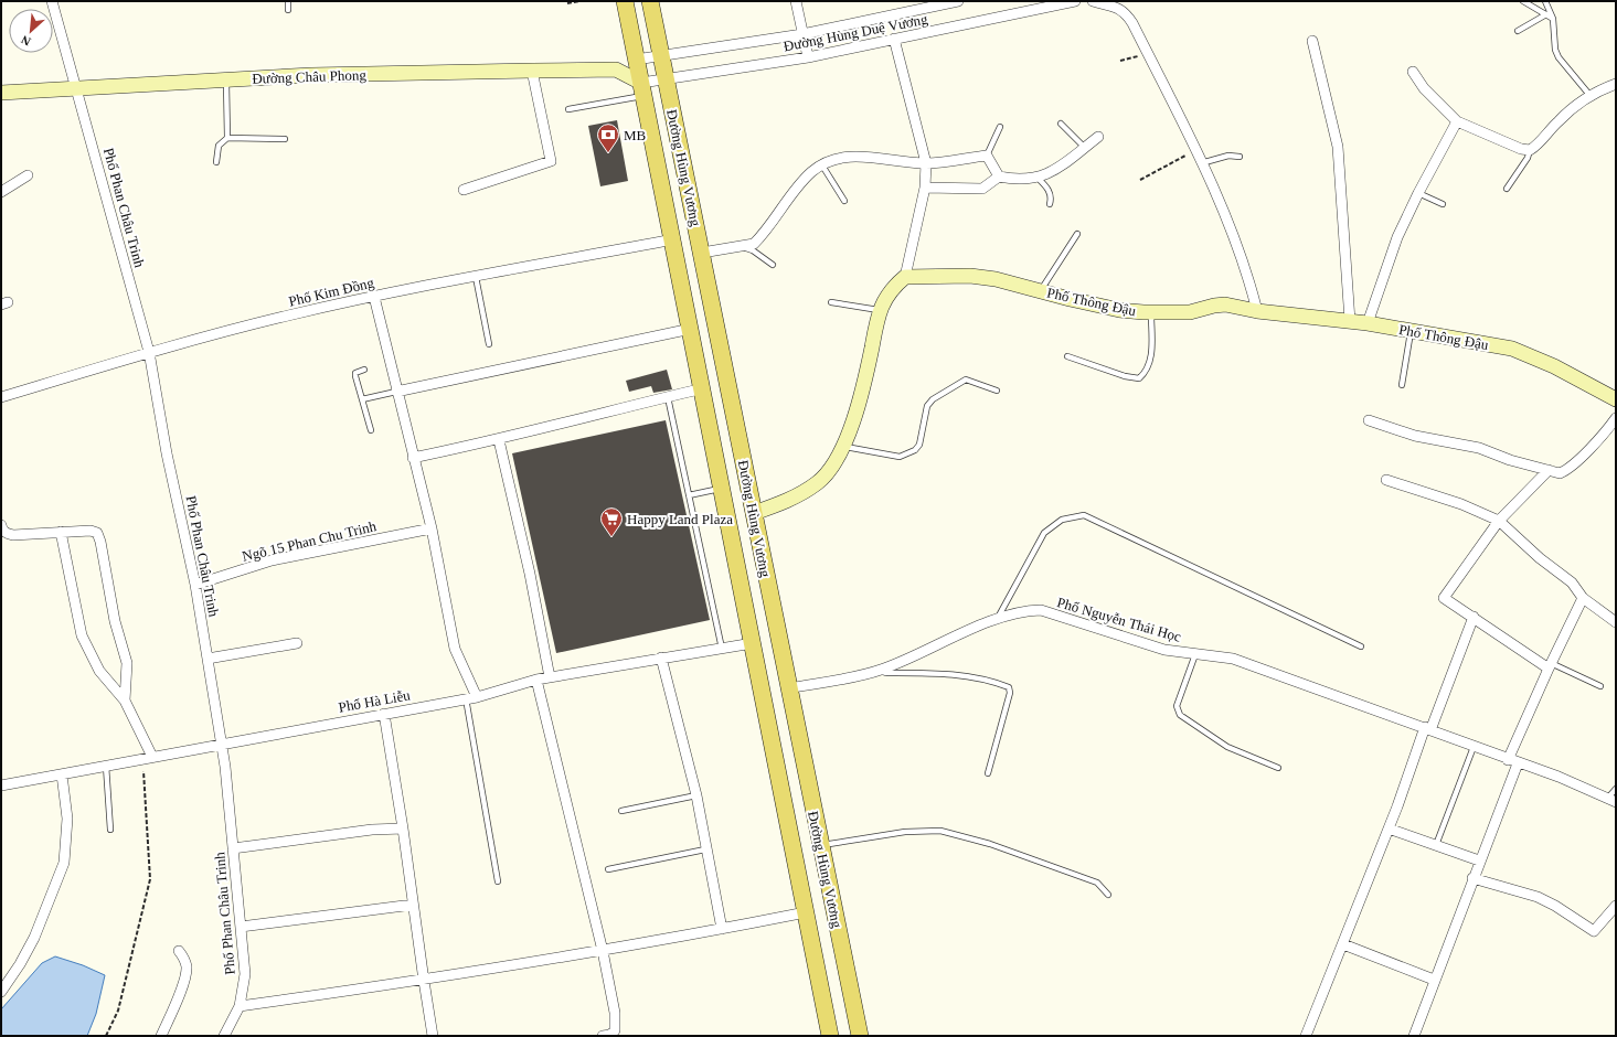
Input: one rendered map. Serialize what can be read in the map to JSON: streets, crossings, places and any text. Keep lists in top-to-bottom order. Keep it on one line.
{"streets":{"main road":["Đường Hùng Vương"],"street":["Đường Hùng Duệ Vương","Đường Châu Phong","Phố Phan Châu Trinh","Phố Kim Đồng","Phố Thông Đậu","Ngõ 15 Phan Chu Trinh","Phố Nguyễn Thái Học","Phố Hà Liễu"]},"crossings":[["Đường Hùng Duệ Vương","Đường Châu Phong"],["Đường Hùng Duệ Vương","Đường Hùng Vương"],["Đường Châu Phong","Đường Hùng Vương"],["Đường Châu Phong","Phố Phan Châu Trinh"],["Đường Hùng Vương","Phố Kim Đồng"],["Đường Hùng Vương","Phố Nguyễn Thái Học"],["Đường Hùng Vương","Phố Hà Liễu"],["Phố Phan Châu Trinh","Phố Kim Đồng"],["Phố Phan Châu Trinh","Ngõ 15 Phan Chu Trinh"],["Phố Phan Châu Trinh","Phố Hà Liễu"]],"places":{"bank":["MB"],"supermarket":["Happy Land Plaza"]},"north":"bottom left"}
